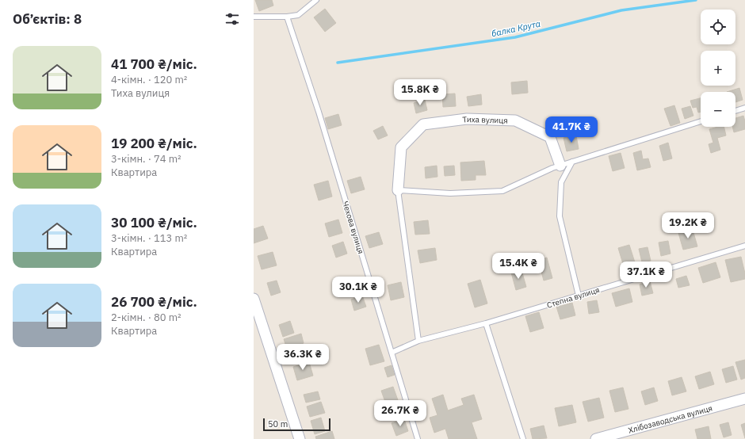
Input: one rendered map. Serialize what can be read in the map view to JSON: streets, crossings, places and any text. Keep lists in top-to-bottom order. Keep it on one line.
{"streets":{"street":["Тиха вулиця","Хлібозаводська вулиця"],"lane":["Чехова вулиця","Степна вулиця"]},"crossings":[["Чехова вулиця","Степна вулиця"]],"water":["балка Крута"],"scale_bar":"50 m","page":{"heading":"Об’єктів: 8","map_buttons":["+","−"],"list":[{"name":"41 700 ₴/міс.","note":"4-кімн. · 120 m² · Тиха вулиця"},{"name":"19 200 ₴/міс.","note":"3-кімн. · 74 m² · Квартира"},{"name":"30 100 ₴/міс.","note":"3-кімн. · 113 m² · Квартира"},{"name":"26 700 ₴/міс.","note":"2-кімн. · 80 m² · Квартира"}],"price":["15.8K ₴","41.7K ₴","19.2K ₴","15.4K ₴","37.1K ₴","30.1K ₴","36.3K ₴","26.7K ₴"],"scale":"50 m"}}
